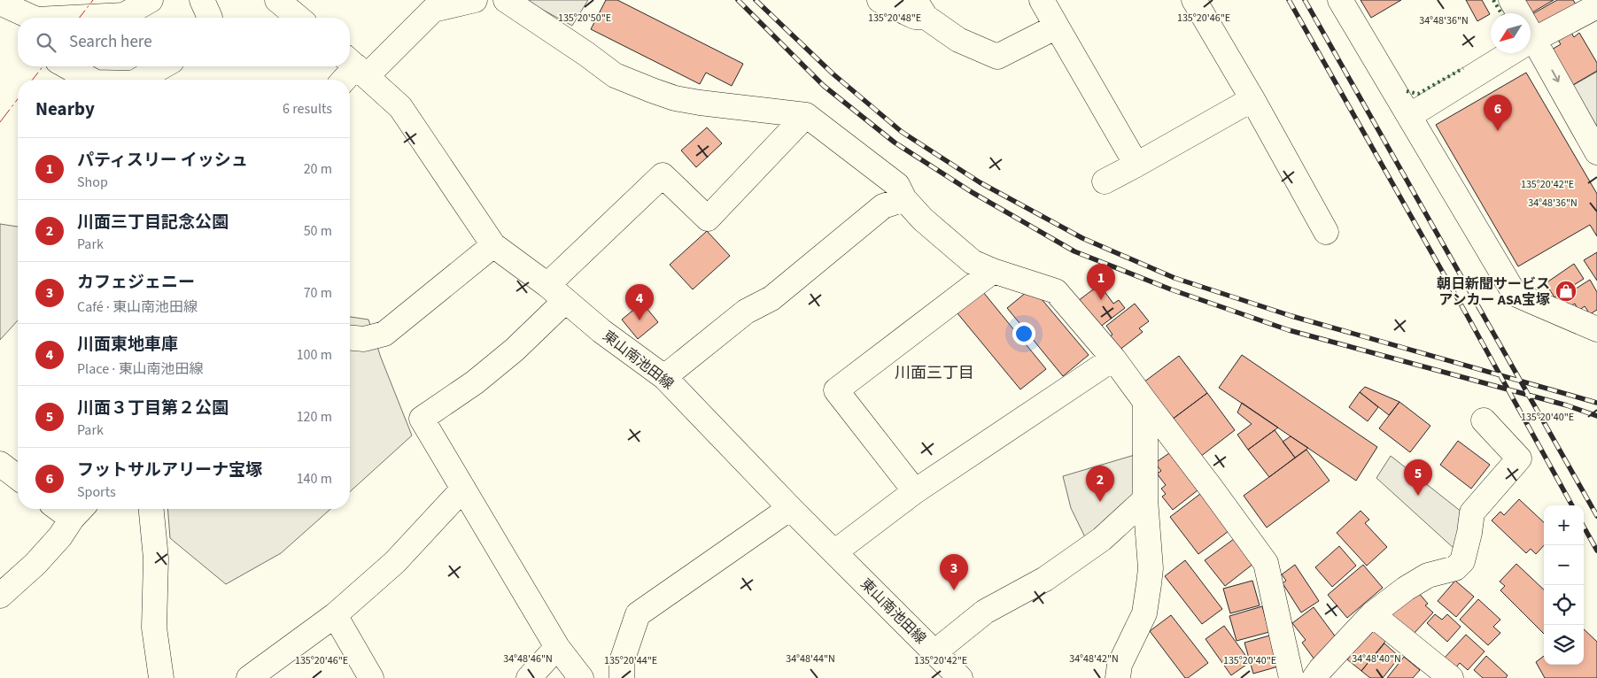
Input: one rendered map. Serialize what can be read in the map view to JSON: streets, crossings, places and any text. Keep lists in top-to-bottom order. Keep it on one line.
{"streets":{"street":["東山南池田線"]},"districts":["川面三丁目"],"places":{"shop":["朝日新聞サービス アンカー ASA宝塚"]},"north":"bottom left","page":{"search":"Search here","heading":["Nearby","6 results"],"pins":["6","1","4","5","2","3"],"list":[{"mark":"1","name":"パティスリー イッシュ","note":"Shop","value":"20 m"},{"mark":"2","name":"川面三丁目記念公園","note":"Park","value":"50 m"},{"mark":"3","name":"カフェジェニー","note":"Café · 東山南池田線","value":"70 m"},{"mark":"4","name":"川面東地車庫","note":"Place · 東山南池田線","value":"100 m"},{"mark":"5","name":"川面３丁目第２公園","note":"Park","value":"120 m"},{"mark":"6","name":"フットサルアリーナ宝塚","note":"Sports","value":"140 m"}],"map_buttons":["+","−"]},"coordinates":["135°20'50\"E","135°20'48\"E","135°20'46\"E","34°48'36\"N","135°20'42\"E","135°20'40\"E","34°48'46\"N","34°48'44\"N","34°48'42\"N","34°48'40\"N","135°20'44\"E"]}
